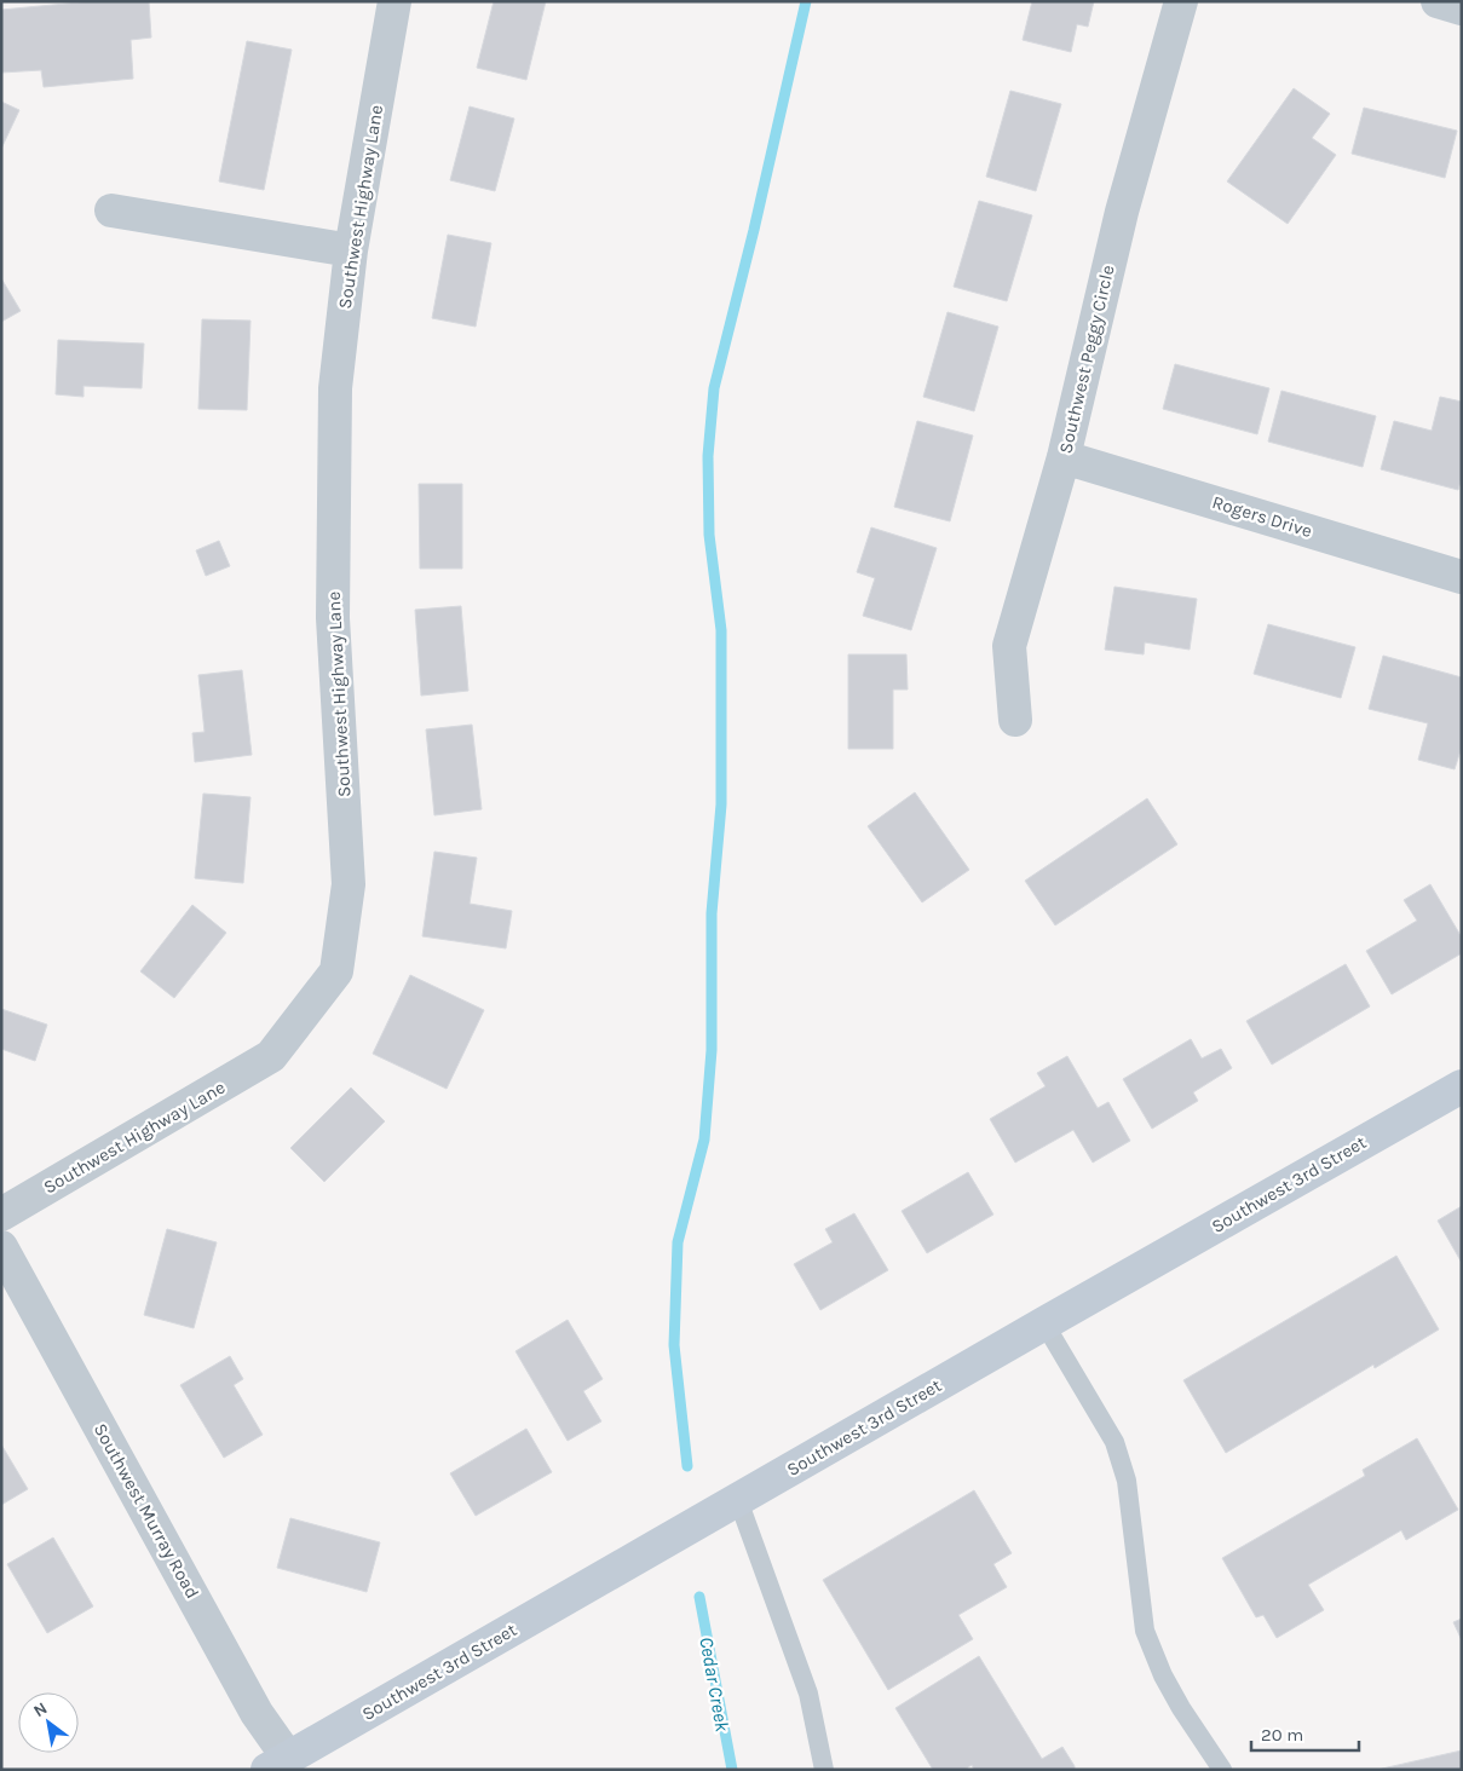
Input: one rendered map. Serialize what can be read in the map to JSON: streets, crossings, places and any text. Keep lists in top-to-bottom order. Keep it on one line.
{"streets":{"main road":["Southwest 3rd Street"],"street":["Southwest Highway Lane","Southwest Peggy Circle","Rogers Drive","Southwest Murray Road"]},"crossings":[["Southwest Peggy Circle","Rogers Drive"],["Southwest 3rd Street","Southwest Murray Road"]],"water":["Cedar Creek"],"scale_bar":"20 m","north":"top left"}
